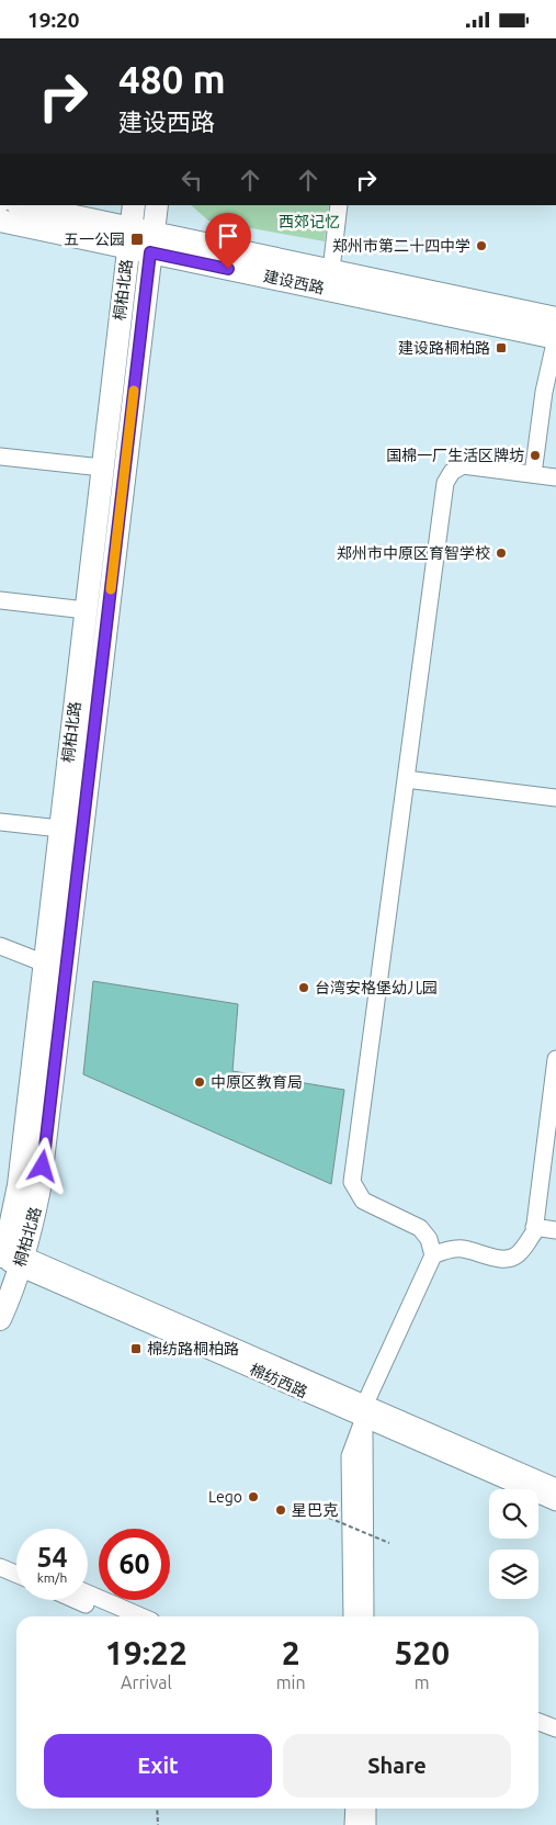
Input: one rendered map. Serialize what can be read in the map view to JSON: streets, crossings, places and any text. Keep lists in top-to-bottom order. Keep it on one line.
{"streets":{"main road":["建设西路","桐柏北路"],"street":["棉纺西路"]},"crossings":[["建设西路","桐柏北路"],["桐柏北路","棉纺西路"]],"parks":["西郊记忆"],"places":{"transit":["五一公园","建设路桐柏路","棉纺路桐柏路"],"other":["郑州市第二十四中学","国棉一厂生活区牌坊","郑州市中原区育智学校","台湾安格堡幼儿园","中原区教育局","Lego","星巴克"]},"page":{"status":"19:20","turn":["480 m","建设西路"],"speed":"54 km/h","limit":"60","eta":["19:22","Arrival","2","min","520","m"],"buttons":["Exit","Share"]}}
